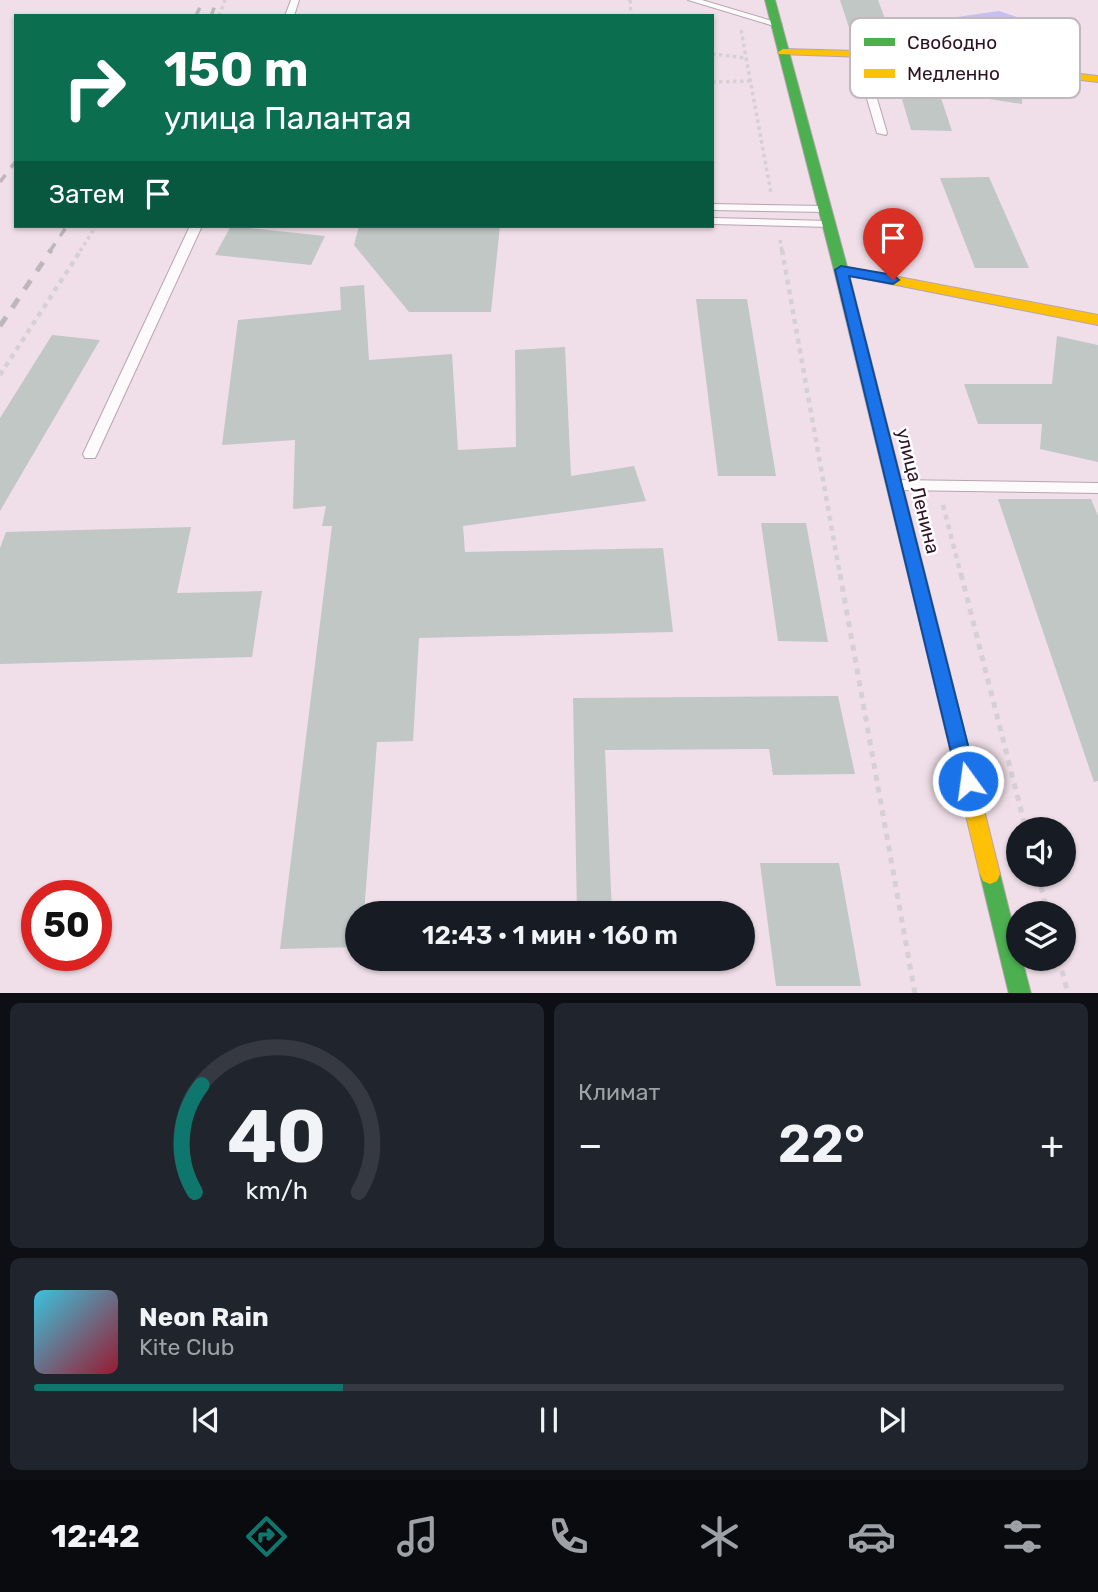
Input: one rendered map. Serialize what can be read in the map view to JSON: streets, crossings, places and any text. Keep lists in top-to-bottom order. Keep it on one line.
{"streets":{"main road":["улица Ленина"]},"legend":["Свободно","Медленно"],"page":{"turn":["150 m","улица Палантая"],"then":"Затем","limit":"50","trip":"12:43 · 1 мин · 160 m","tile":"Климат","heat":["−","22°","+"],"song":["Neon Rain","Kite Club"],"tabs":"12:42","gauge":["40","km/h"]}}
